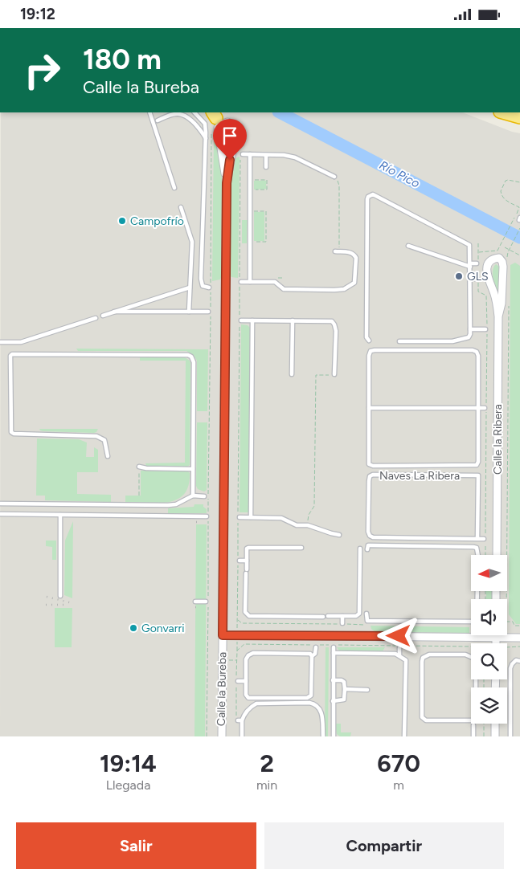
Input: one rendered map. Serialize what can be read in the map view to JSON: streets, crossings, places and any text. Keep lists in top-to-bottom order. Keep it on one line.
{"streets":{"street":["Calle la Ribera","Calle la Bureba"],"lane":["Naves La Ribera"]},"water":["Río Pico"],"places":["Campofrío","GLS","Gonvarri"],"north":"left","page":{"status":"19:12","turn":["180 m","Calle la Bureba"],"eta":["19:14","Llegada","2","min","670","m"],"buttons":["Salir","Compartir"]}}
